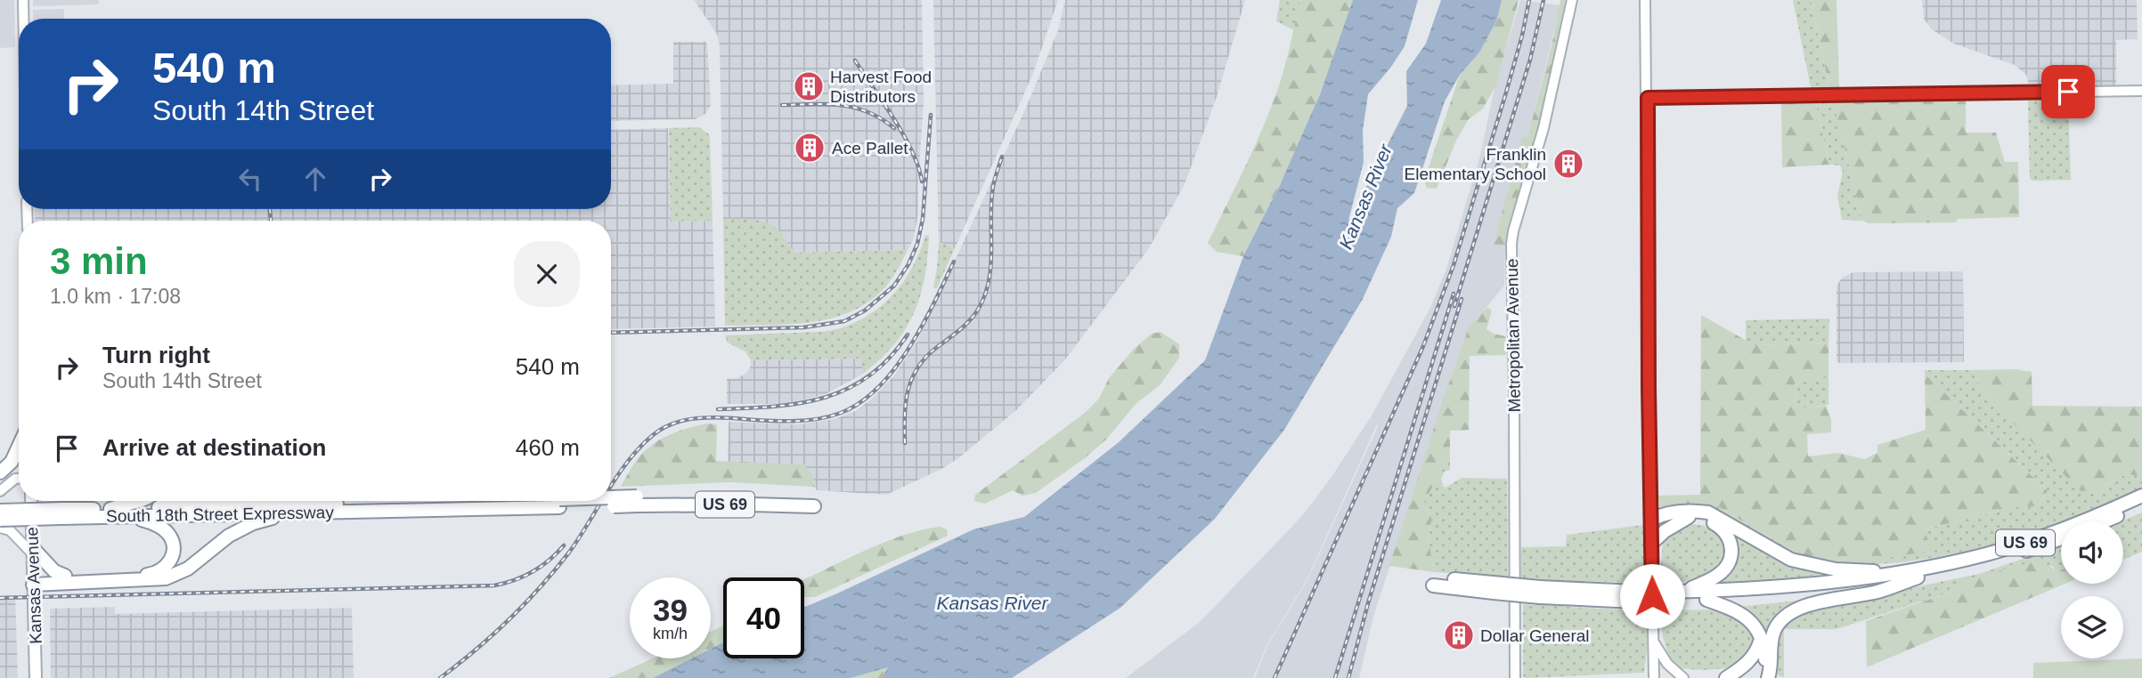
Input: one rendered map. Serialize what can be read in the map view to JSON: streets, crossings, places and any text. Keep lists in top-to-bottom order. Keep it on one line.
{"streets":{"highway":["US 69","South 18th Street Expressway"],"main road":["Kansas Avenue"],"street":["Metropolitan Avenue"]},"water":["Kansas River"],"places":{"building":["Harvest Food Distributors","Ace Pallet","Franklin Elementary School","Dollar General"]},"page":{"turn":["540 m","South 14th Street"],"heading":["3 min","1.0 km · 17:08"],"list":[{"name":"Turn right","note":"South 14th Street","value":"540 m"},{"name":"Arrive at destination","value":"460 m"}],"speed":"39 km/h","limit":"40"}}
